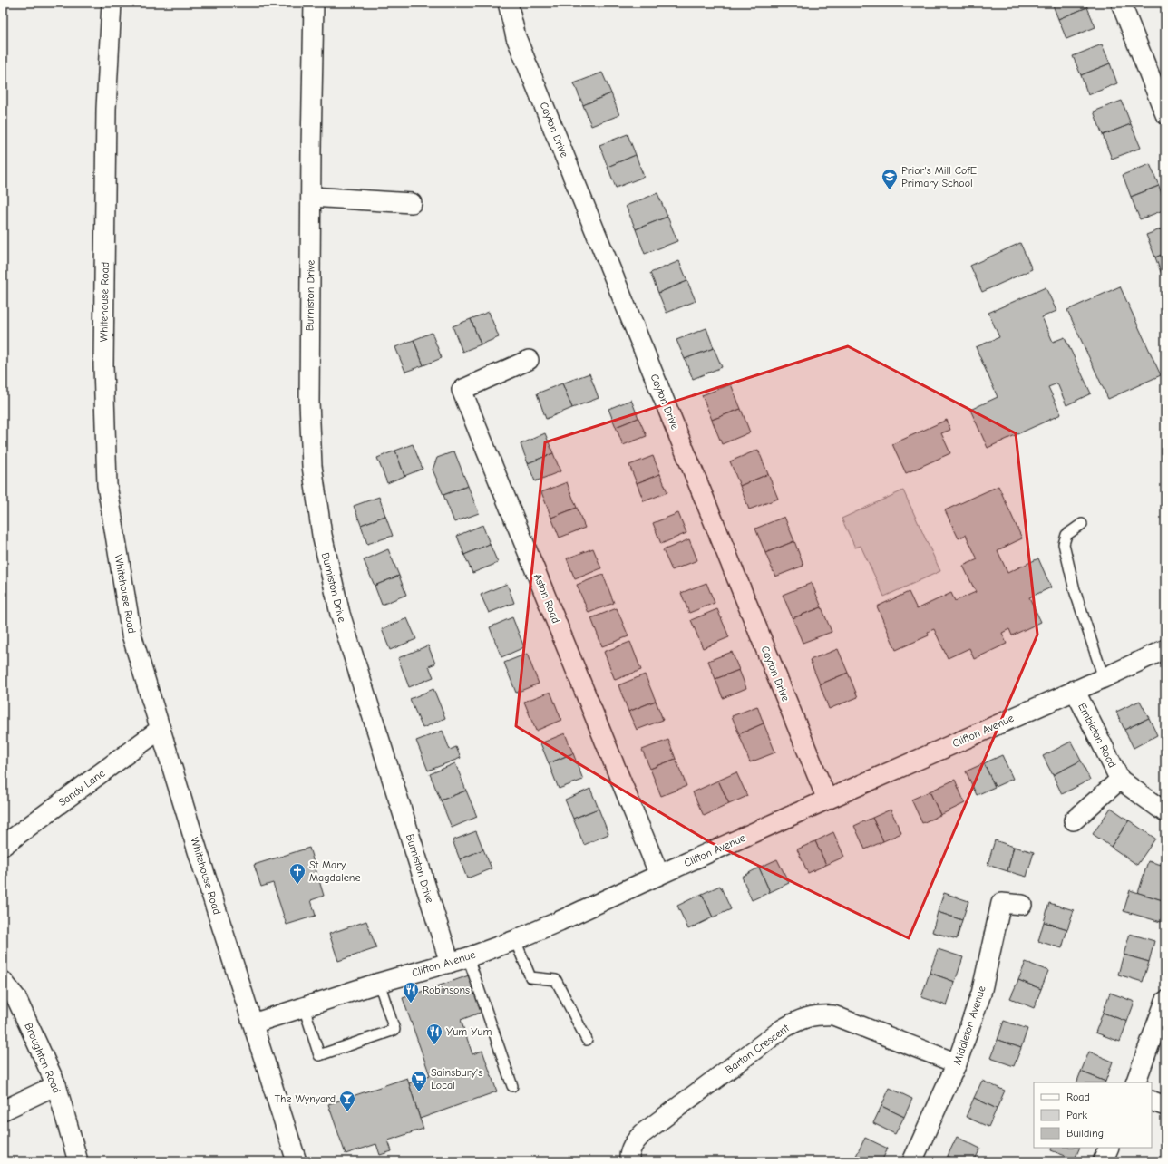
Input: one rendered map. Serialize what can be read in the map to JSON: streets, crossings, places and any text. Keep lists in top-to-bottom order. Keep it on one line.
{"streets":{"street":["Cayton Drive","Burniston Drive","Whitehouse Road","Aston Road","Clifton Avenue","Embleton Road","Sandy Lane","Middleton Avenue","Barton Crescent","Broughton Road"]},"crossings":[["Cayton Drive","Clifton Avenue"],["Burniston Drive","Clifton Avenue"],["Whitehouse Road","Clifton Avenue"],["Whitehouse Road","Sandy Lane"],["Aston Road","Clifton Avenue"],["Clifton Avenue","Embleton Road"],["Middleton Avenue","Barton Crescent"]],"places":{"school or university":["Prior's Mill CofE Primary School"],"church":["St Mary Magdalene"],"restaurant":["Robinsons","Yum Yum"],"supermarket":["Sainsbury's Local"],"bar":["The Wynyard"]},"legend":["Road","Park","Building"]}
